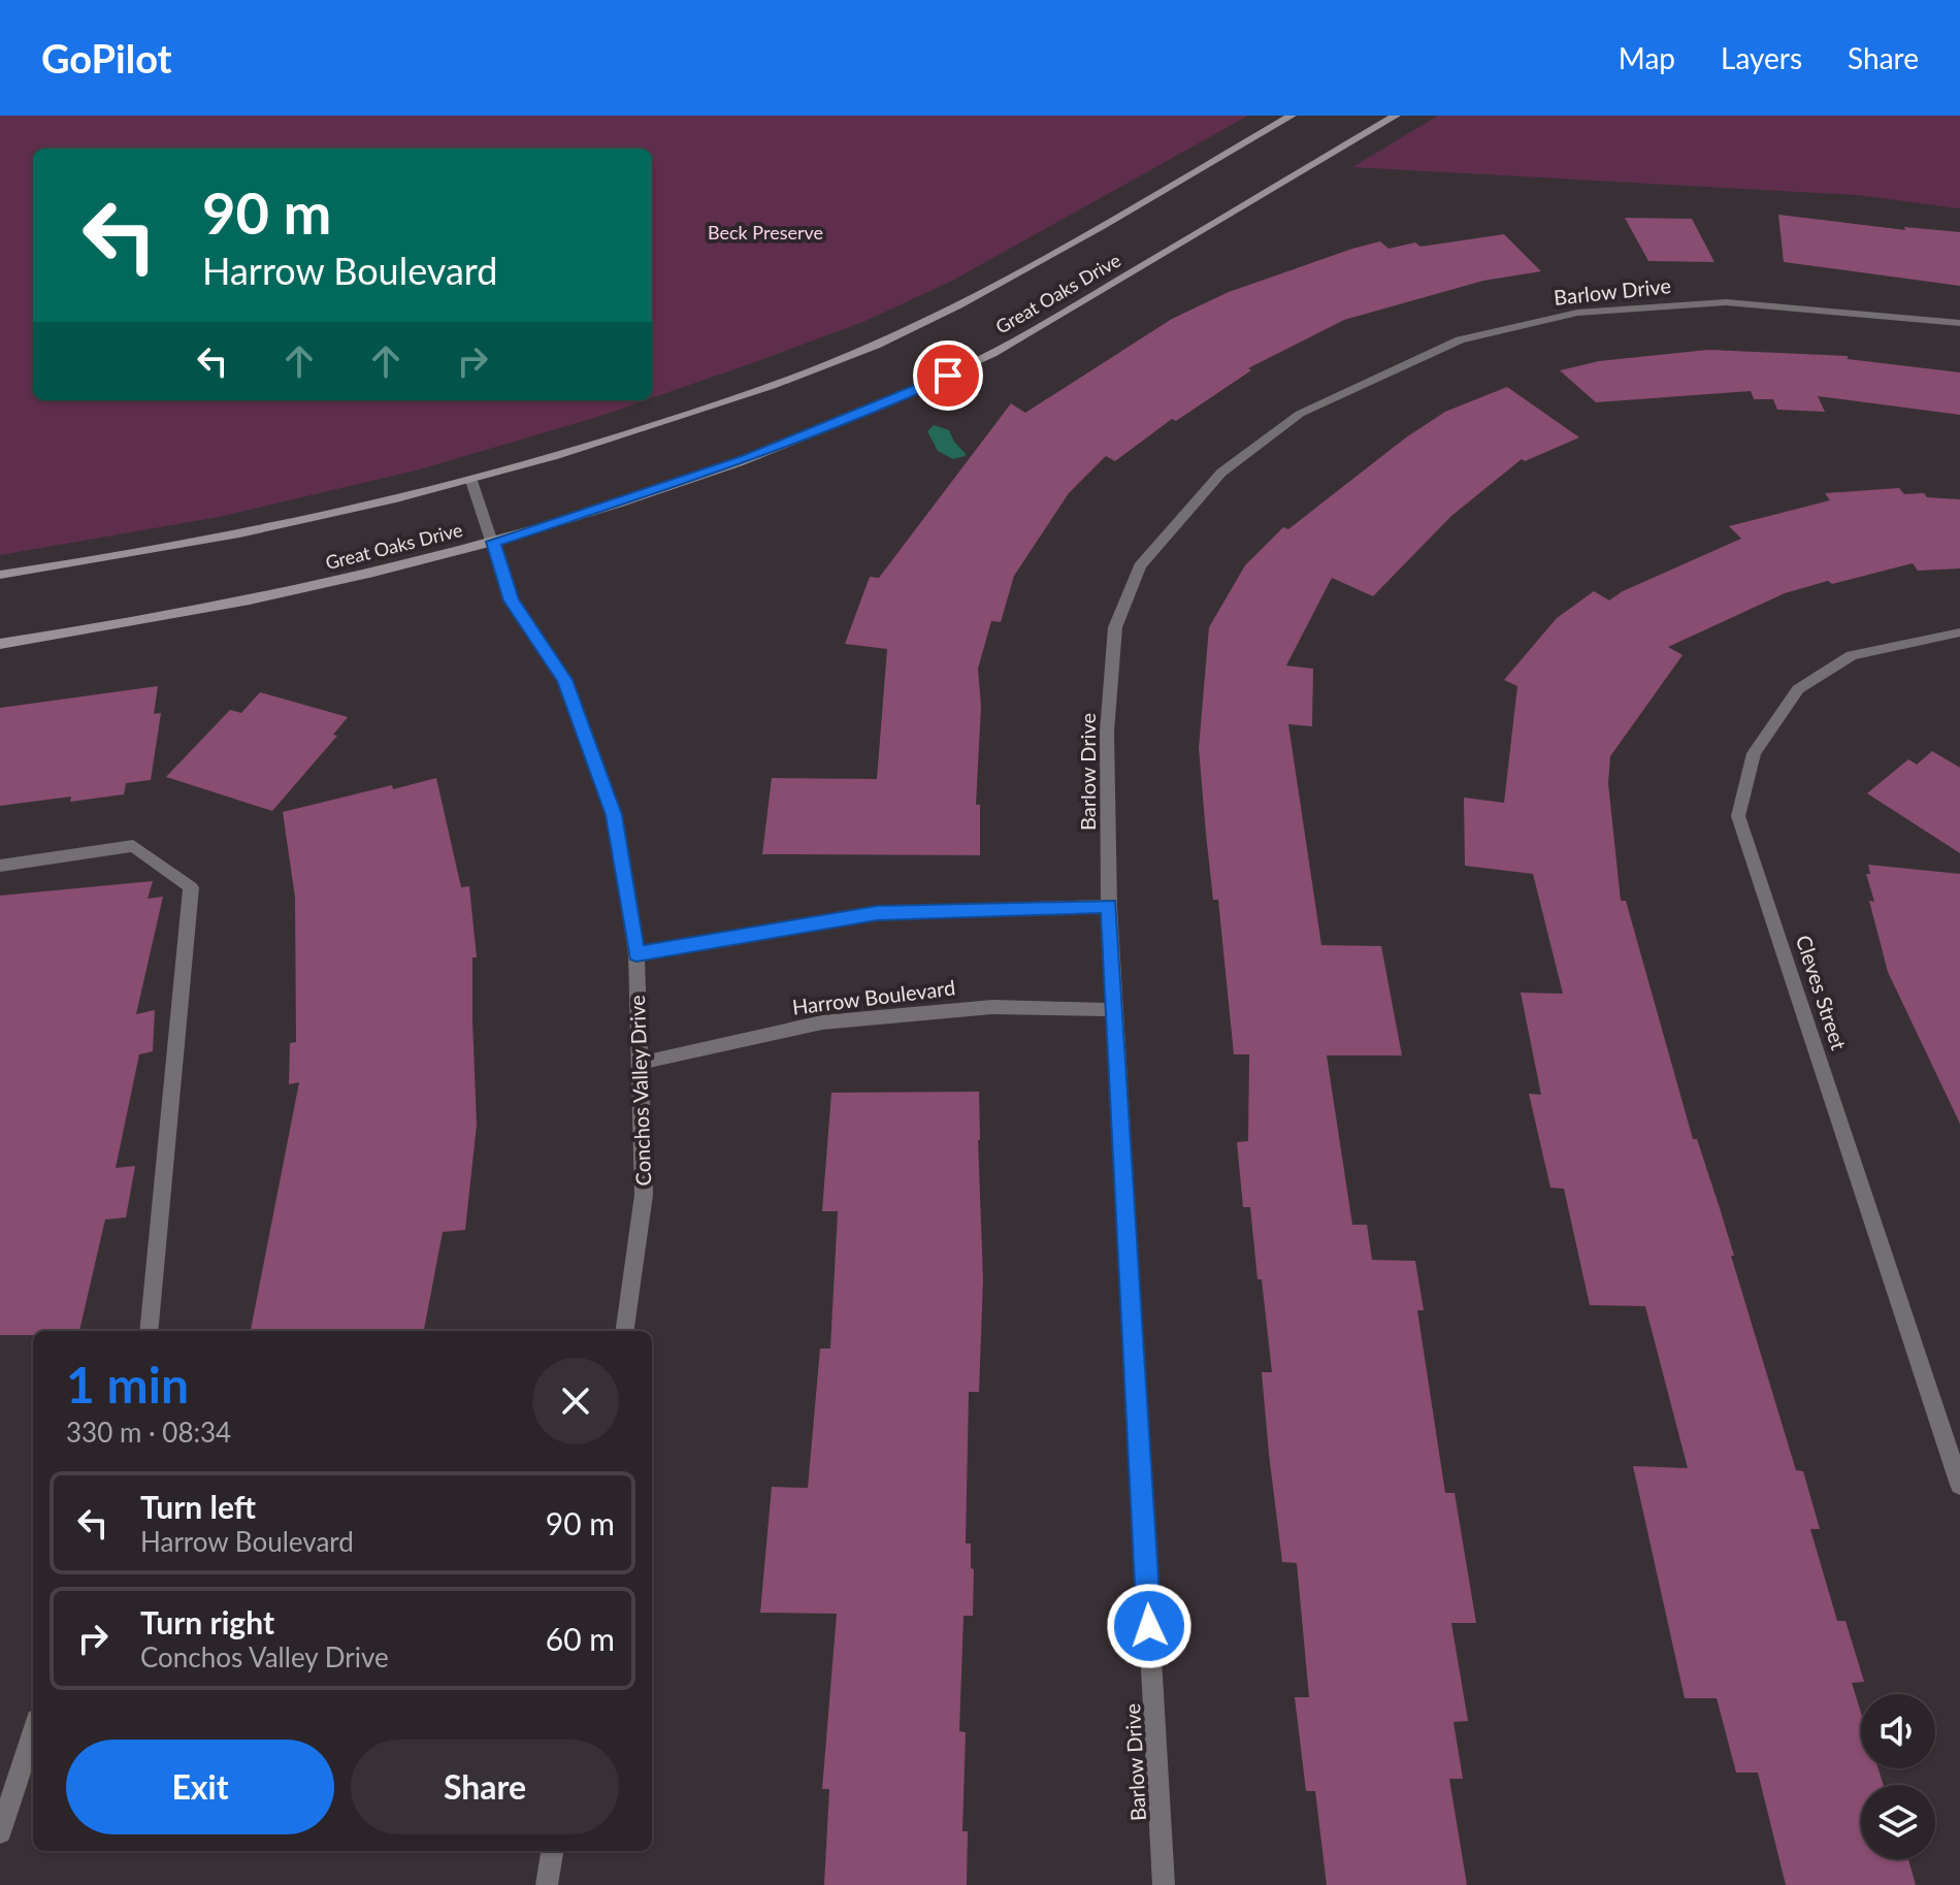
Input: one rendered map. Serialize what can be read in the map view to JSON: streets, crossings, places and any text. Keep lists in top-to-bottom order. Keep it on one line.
{"streets":{"street":["Barlow Drive","Great Oaks Drive","Cleves Street","Harrow Boulevard","Conchos Valley Drive"]},"crossings":[["Barlow Drive","Harrow Boulevard"],["Great Oaks Drive","Conchos Valley Drive"],["Harrow Boulevard","Conchos Valley Drive"]],"parks":["Beck Preserve"],"page":{"header":"GoPilot","nav":["Map","Layers","Share"],"turn":["90 m","Harrow Boulevard"],"heading":["1 min","330 m · 08:34"],"list":[{"name":"Turn left","note":"Harrow Boulevard","value":"90 m"},{"name":"Turn right","note":"Conchos Valley Drive","value":"60 m"}],"buttons":["Exit","Share"]}}
